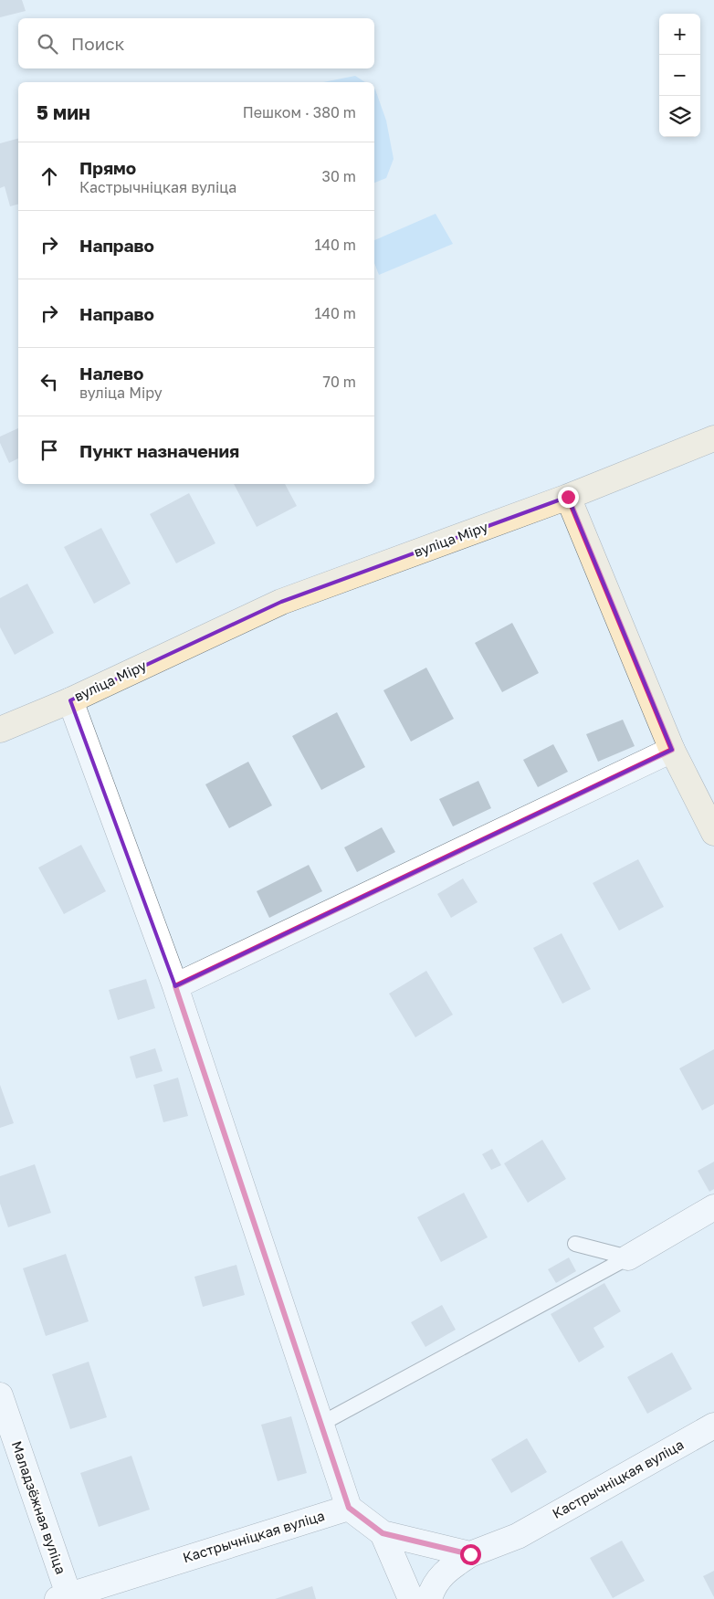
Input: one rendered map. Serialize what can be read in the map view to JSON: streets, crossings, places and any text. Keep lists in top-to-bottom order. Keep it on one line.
{"streets":{"street":["вуліца Міру","Кастрычніцкая вуліца","Маладзёжная вуліца"]},"crossings":[["Кастрычніцкая вуліца","Маладзёжная вуліца"]],"page":{"map_buttons":["+","−"],"search":"Поиск","heading":["5 мин","Пешком · 380 m"],"list":[["Прямо","Кастрычніцкая вуліца","30 m"],["Направо","140 m"],["Направо","140 m"],["Налево","вуліца Міру","70 m"],"Пункт назначения"]}}
